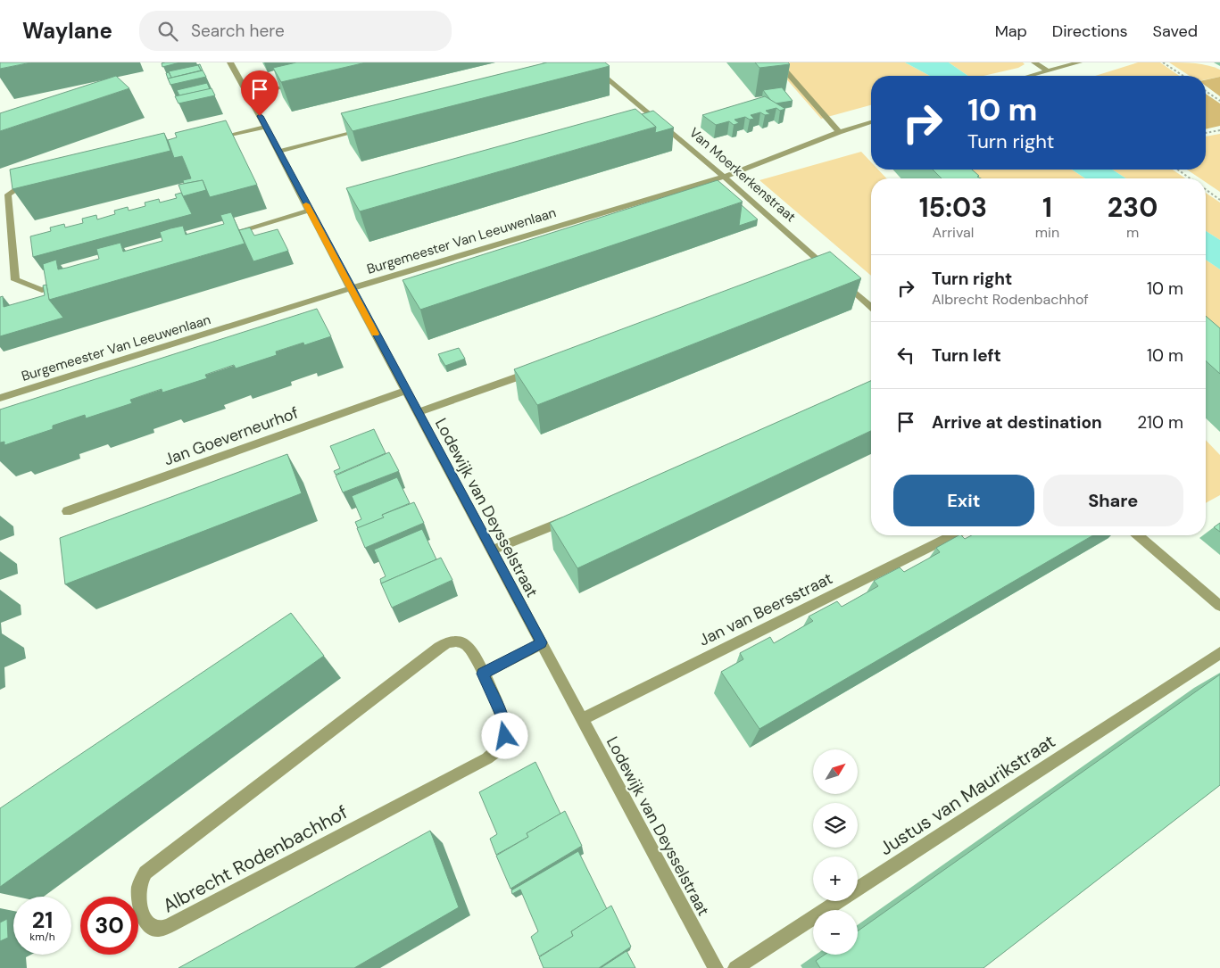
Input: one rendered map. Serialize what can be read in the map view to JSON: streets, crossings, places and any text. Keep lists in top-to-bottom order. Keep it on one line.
{"streets":{"street":["Van Moerkerkenstraat","Burgemeester Van Leeuwenlaan","Jan Goeverneurhof","Lodewijk van Deysselstraat","Jan van Beersstraat","Justus van Maurikstraat","Albrecht Rodenbachhof"]},"crossings":[["Van Moerkerkenstraat","Burgemeester Van Leeuwenlaan"],["Burgemeester Van Leeuwenlaan","Lodewijk van Deysselstraat"],["Jan Goeverneurhof","Lodewijk van Deysselstraat"],["Lodewijk van Deysselstraat","Jan van Beersstraat"]],"north":"top right","page":{"header":"Waylane","search":"Search here","nav":["Map","Directions","Saved"],"turn":["10 m","Turn right"],"eta":["15:03","Arrival","1","min","230","m"],"list":[{"name":"Turn right","note":"Albrecht Rodenbachhof","value":"10 m"},{"name":"Turn left","value":"10 m"},{"name":"Arrive at destination","value":"210 m"}],"buttons":["Exit","Share"],"map_buttons":["+","−"],"speed":"21 km/h","limit":"30"}}
